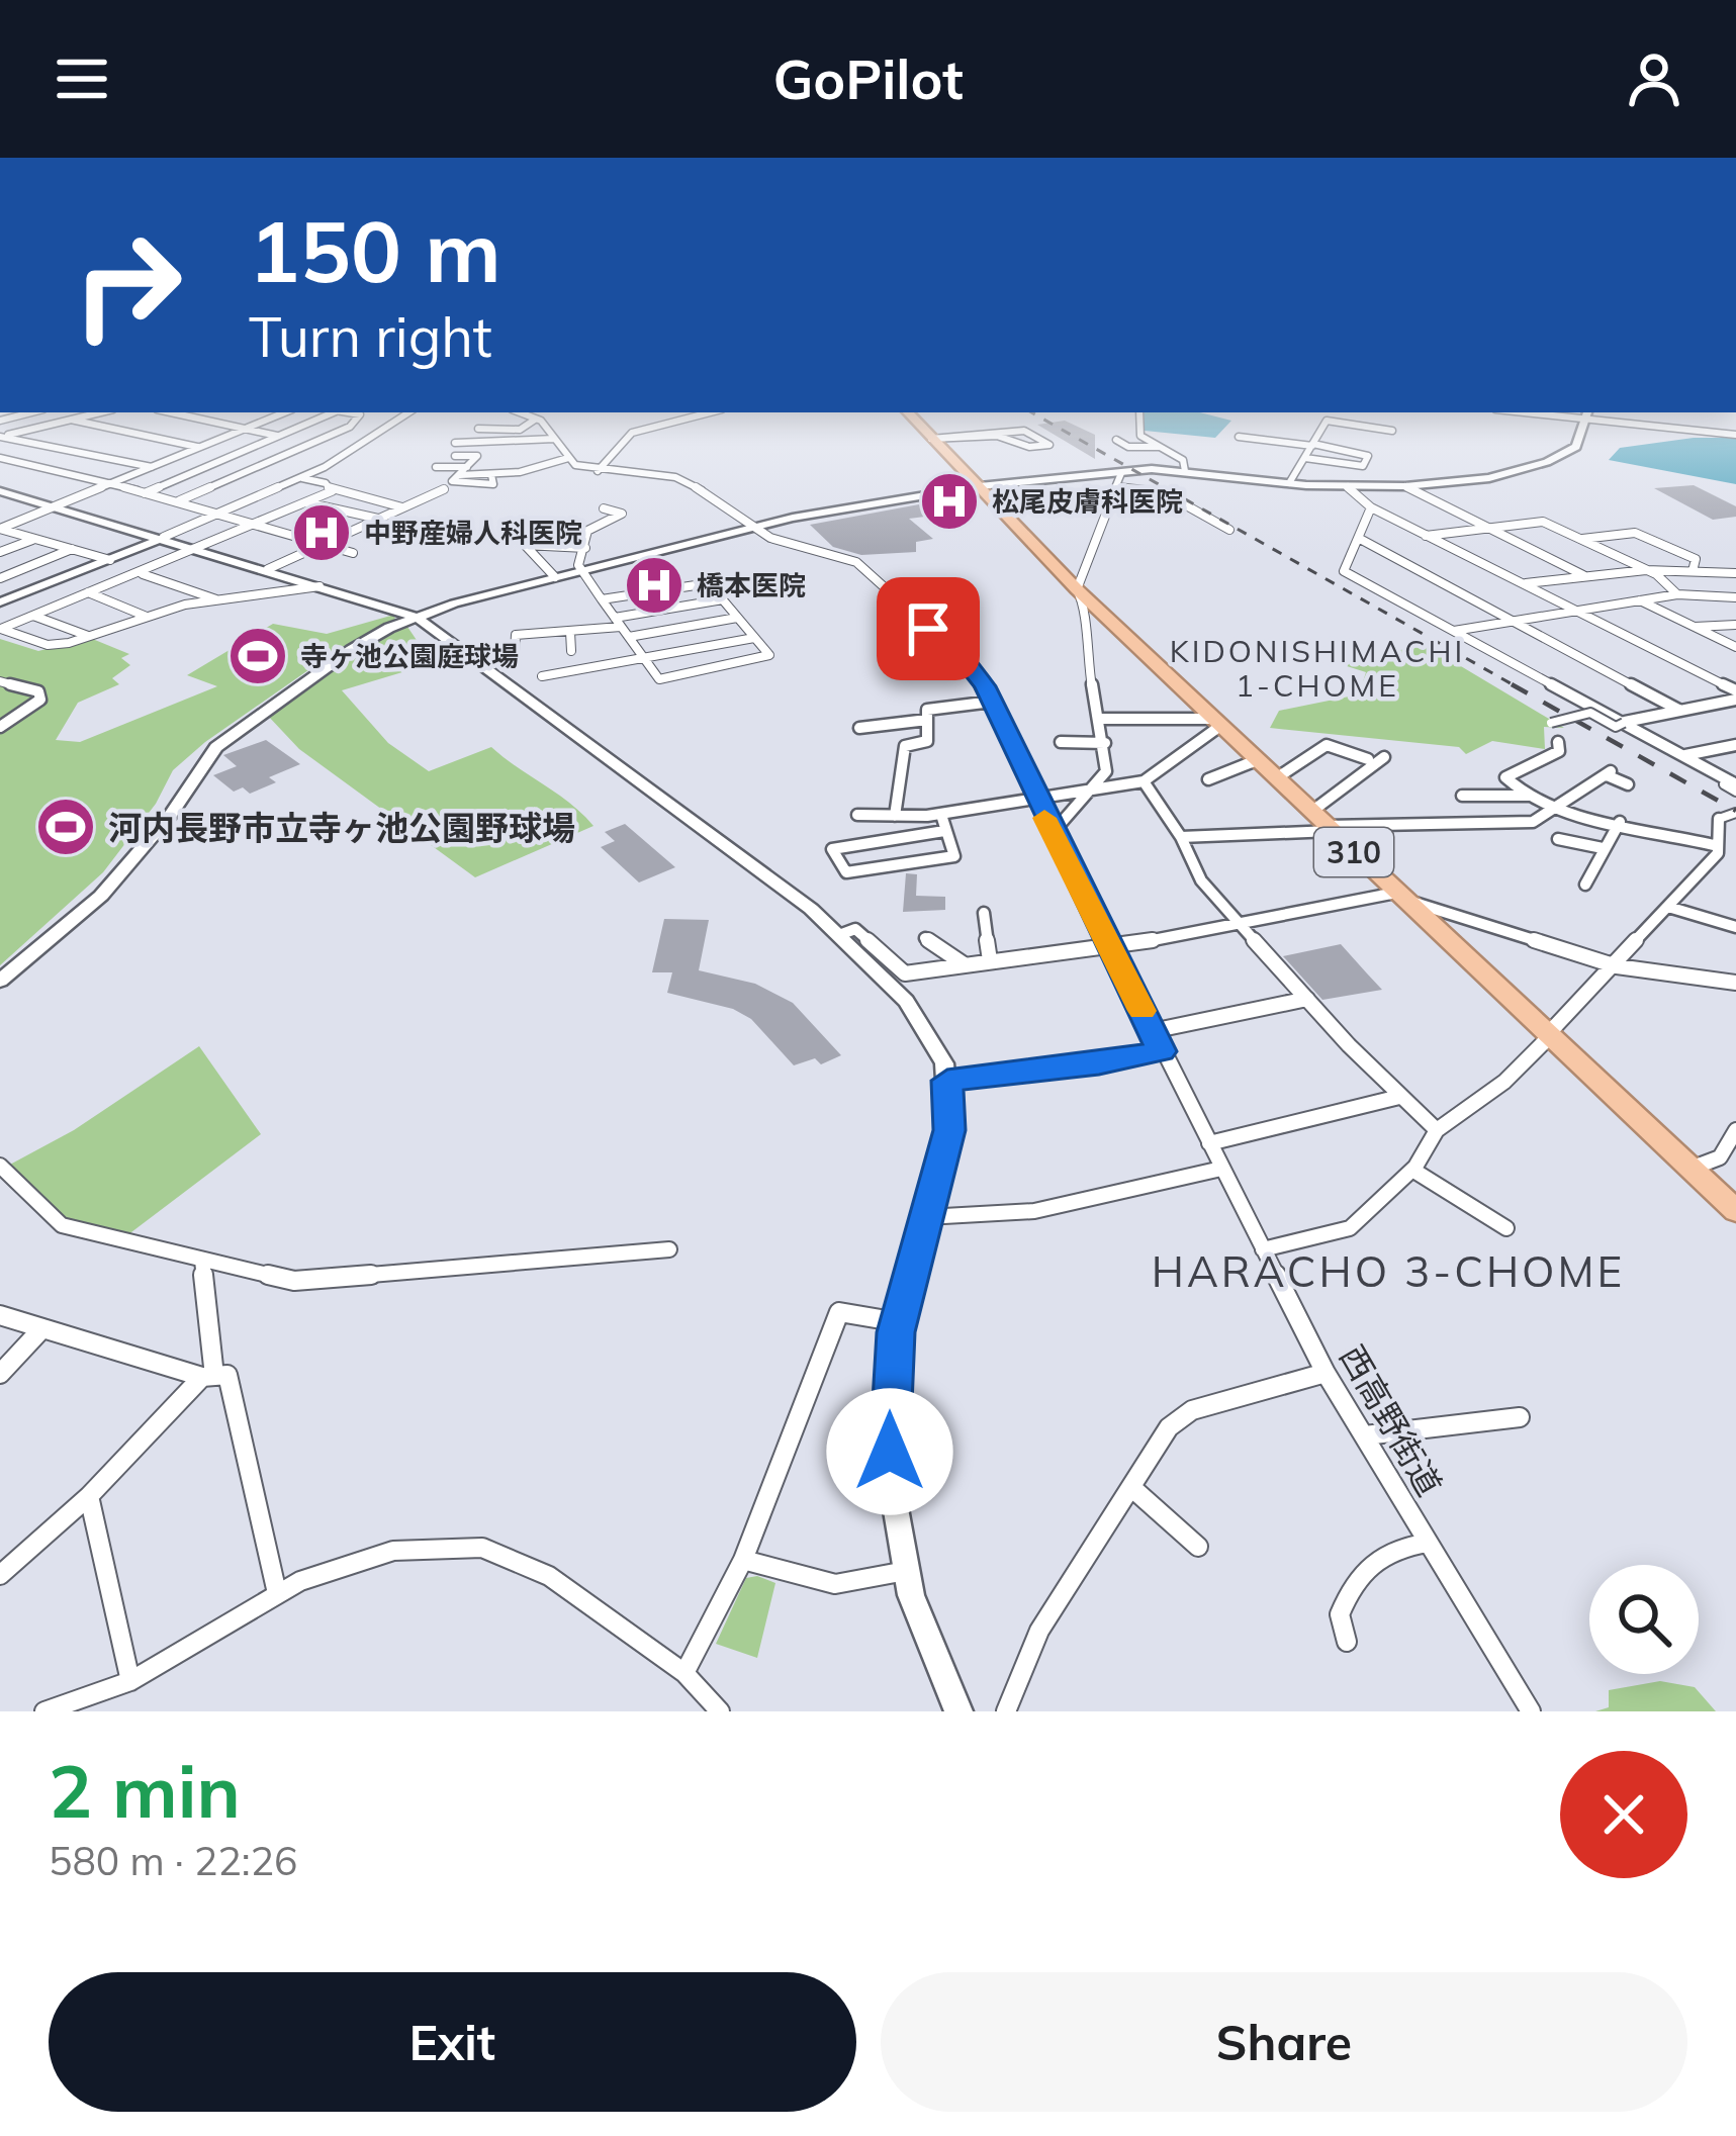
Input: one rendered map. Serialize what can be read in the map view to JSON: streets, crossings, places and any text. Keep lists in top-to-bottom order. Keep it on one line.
{"streets":{"highway":["310"],"street":["西高野街道"]},"districts":["KIDONISHIMACHI 1-CHOME","HARACHO 3-CHOME"],"places":{"hospital":["松尾皮膚科医院","中野産婦人科医院","橋本医院"],"sports":["寺ヶ池公園庭球場","河内長野市立寺ヶ池公園野球場"]},"page":{"header":"GoPilot","turn":["150 m","Turn right"],"heading":["2 min","580 m · 22:26"],"buttons":["Exit","Share"]}}
